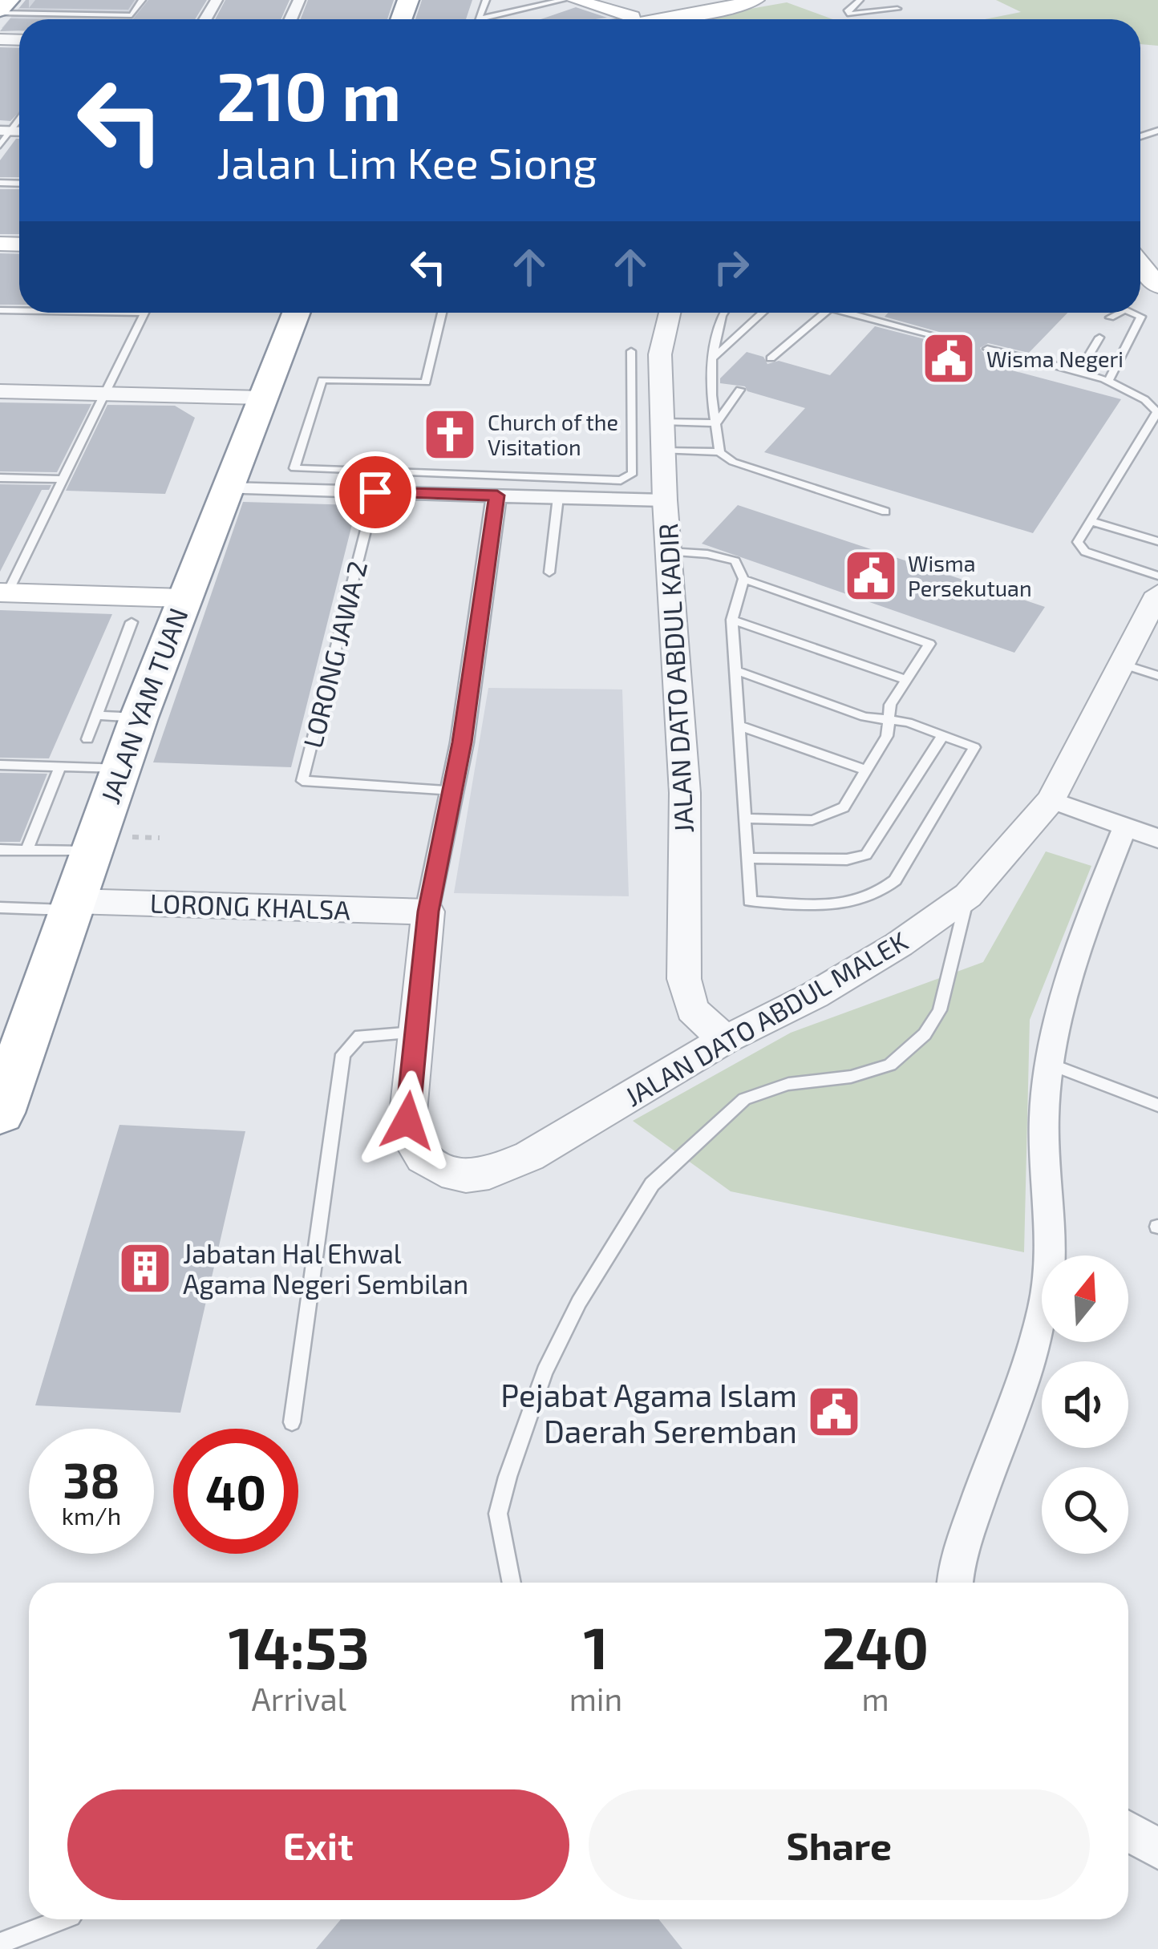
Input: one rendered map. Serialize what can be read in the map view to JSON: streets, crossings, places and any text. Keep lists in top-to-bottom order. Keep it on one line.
{"streets":{"highway":["JALAN YAM TUAN"],"street":["JALAN DATO ABDUL KADIR","LORONG KHALSA","JALAN DATO ABDUL MALEK"],"lane":["LORONG JAWA 2"]},"crossings":[["JALAN DATO ABDUL KADIR","JALAN DATO ABDUL MALEK"],["JALAN YAM TUAN","LORONG KHALSA"]],"places":{"public building":["Wisma Negeri","Wisma Persekutuan","Pejabat Agama Islam Daerah Seremban"],"church":["Church of the Visitation"],"building":["Jabatan Hal Ehwal Agama Negeri Sembilan"]},"north":"top","page":{"turn":["210 m","Jalan Lim Kee Siong"],"speed":"38 km/h","limit":"40","eta":["14:53","Arrival","1","min","240","m"],"buttons":["Exit","Share"]}}
